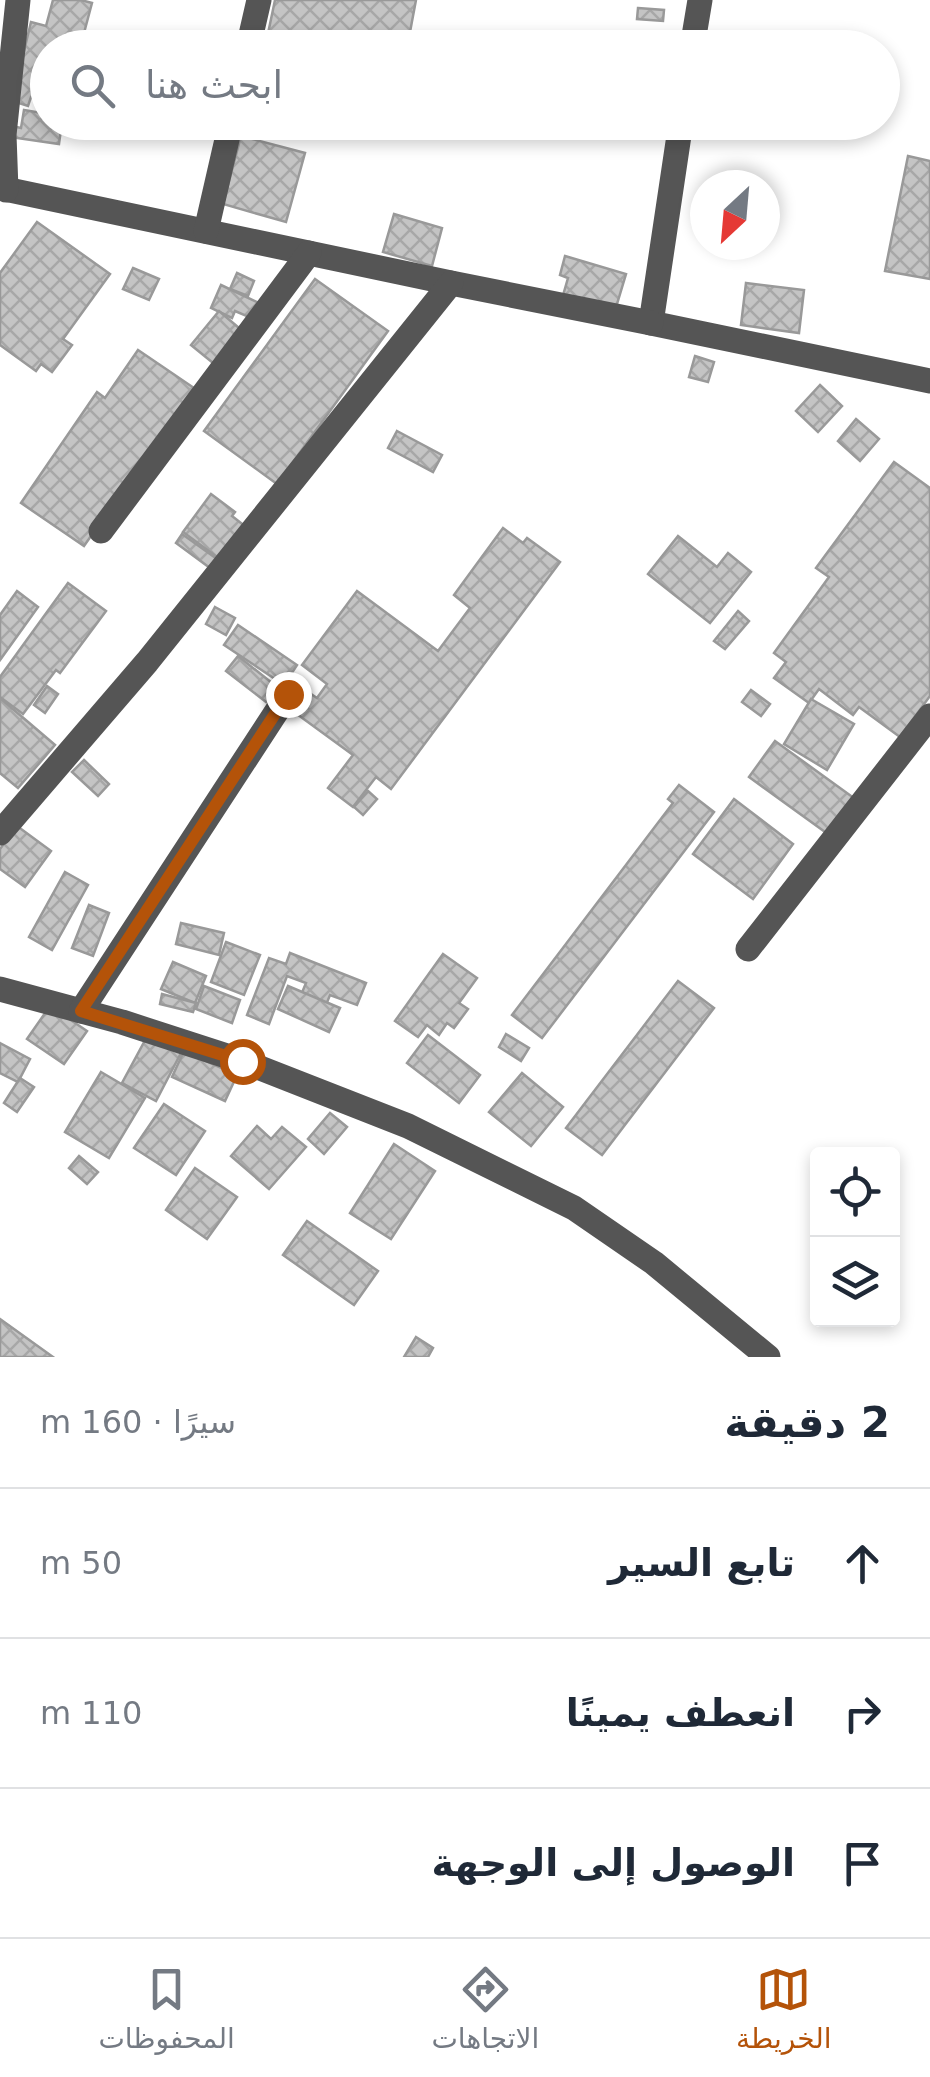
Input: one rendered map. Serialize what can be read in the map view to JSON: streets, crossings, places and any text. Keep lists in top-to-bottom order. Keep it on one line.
{"north":"bottom left","page":{"search":"ابحث هنا","heading":["2 دقيقة","سيرًا · 160 m"],"list":[["تابع السير","50 m"],["انعطف يمينًا","110 m"],"الوصول إلى الوجهة"],"nav":["الخريطة","الاتجاهات","المحفوظات"]}}
